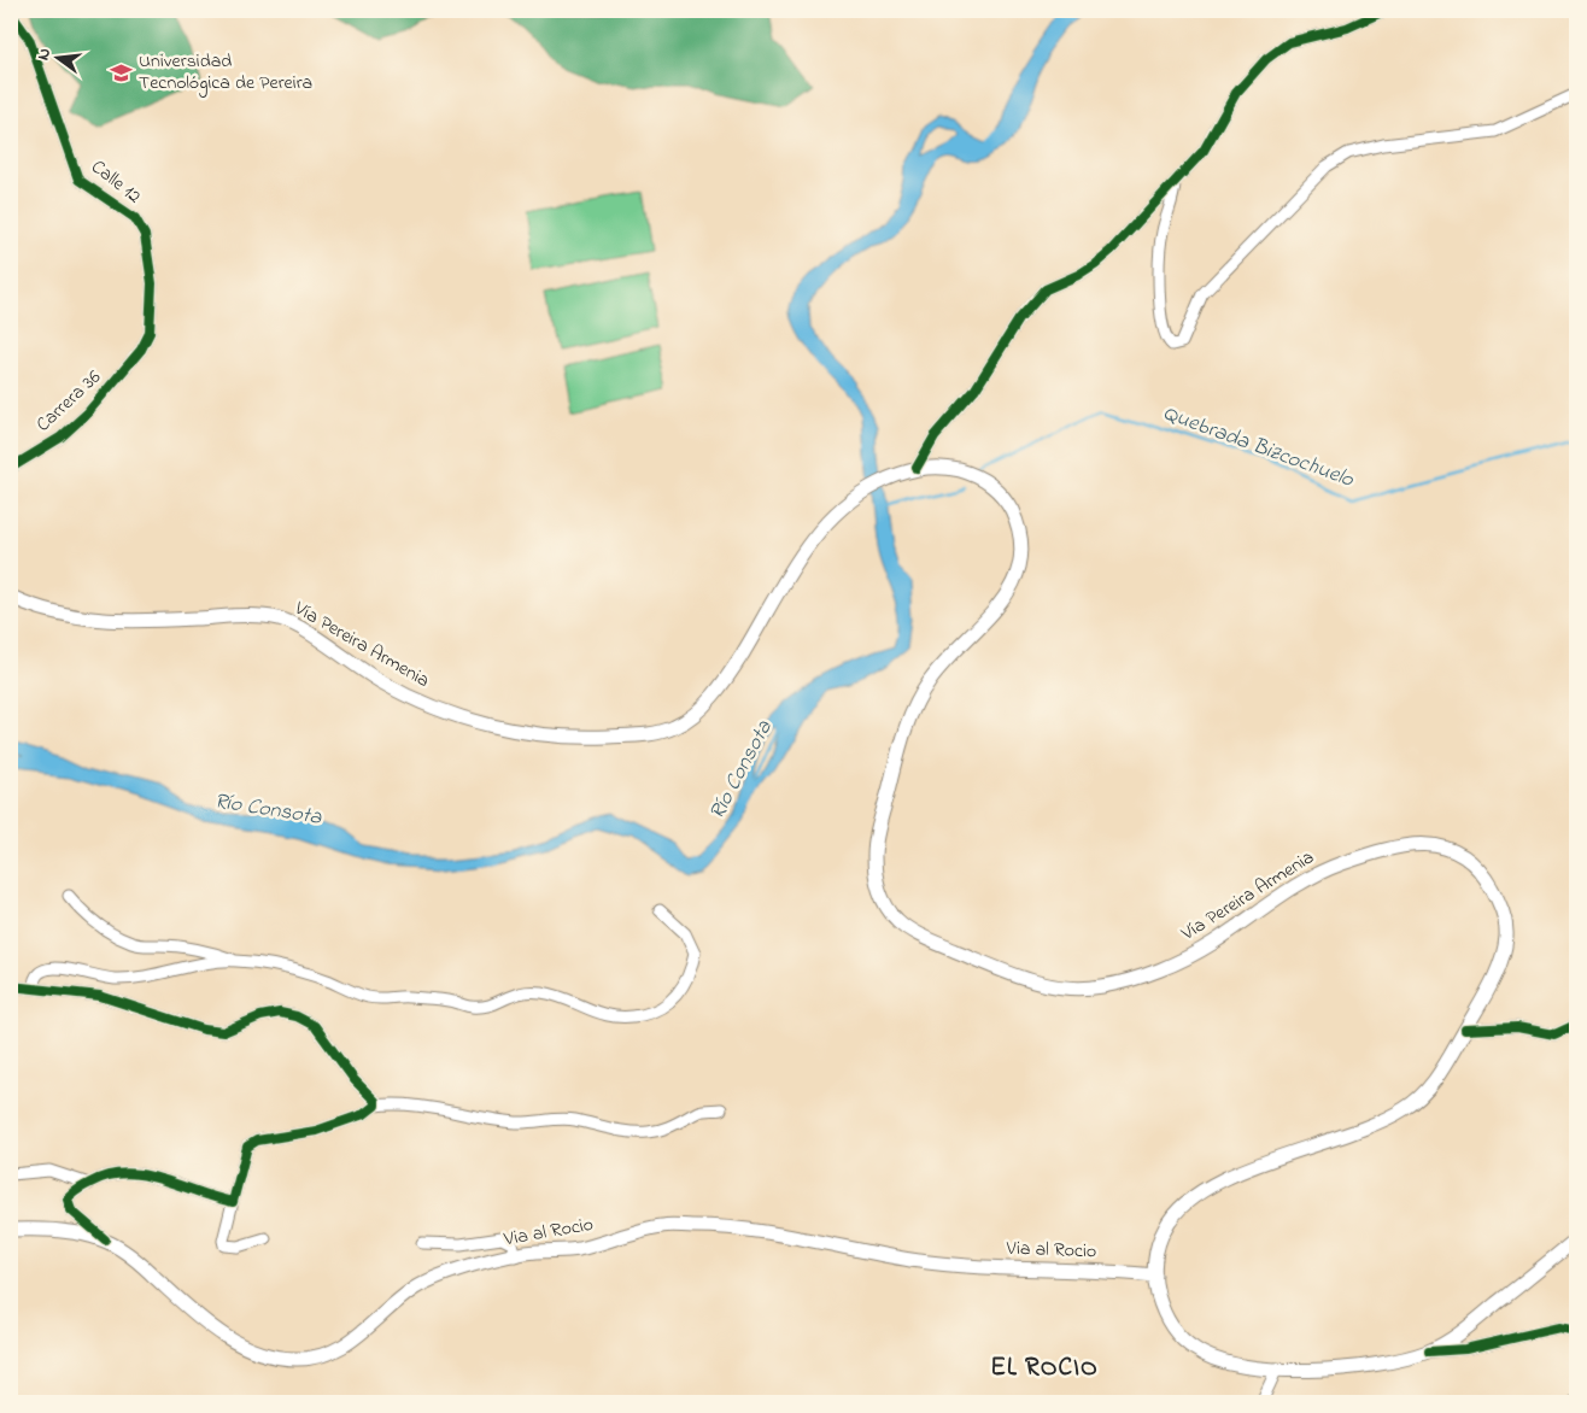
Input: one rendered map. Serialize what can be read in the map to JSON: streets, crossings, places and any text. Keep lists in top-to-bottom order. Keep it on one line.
{"streets":{"main road":["Vía Pereira Armenia","Via al Rocio"],"street":["Calle 12","Carrera 36"]},"crossings":[["Calle 12","Carrera 36"],["Vía Pereira Armenia","Via al Rocio"]],"districts":["EL ROCIO"],"water":["Quebrada Bizcochuelo","Río Consota"],"places":{"school or university":["Universidad Tecnológica de Pereira"]},"north":"left"}
